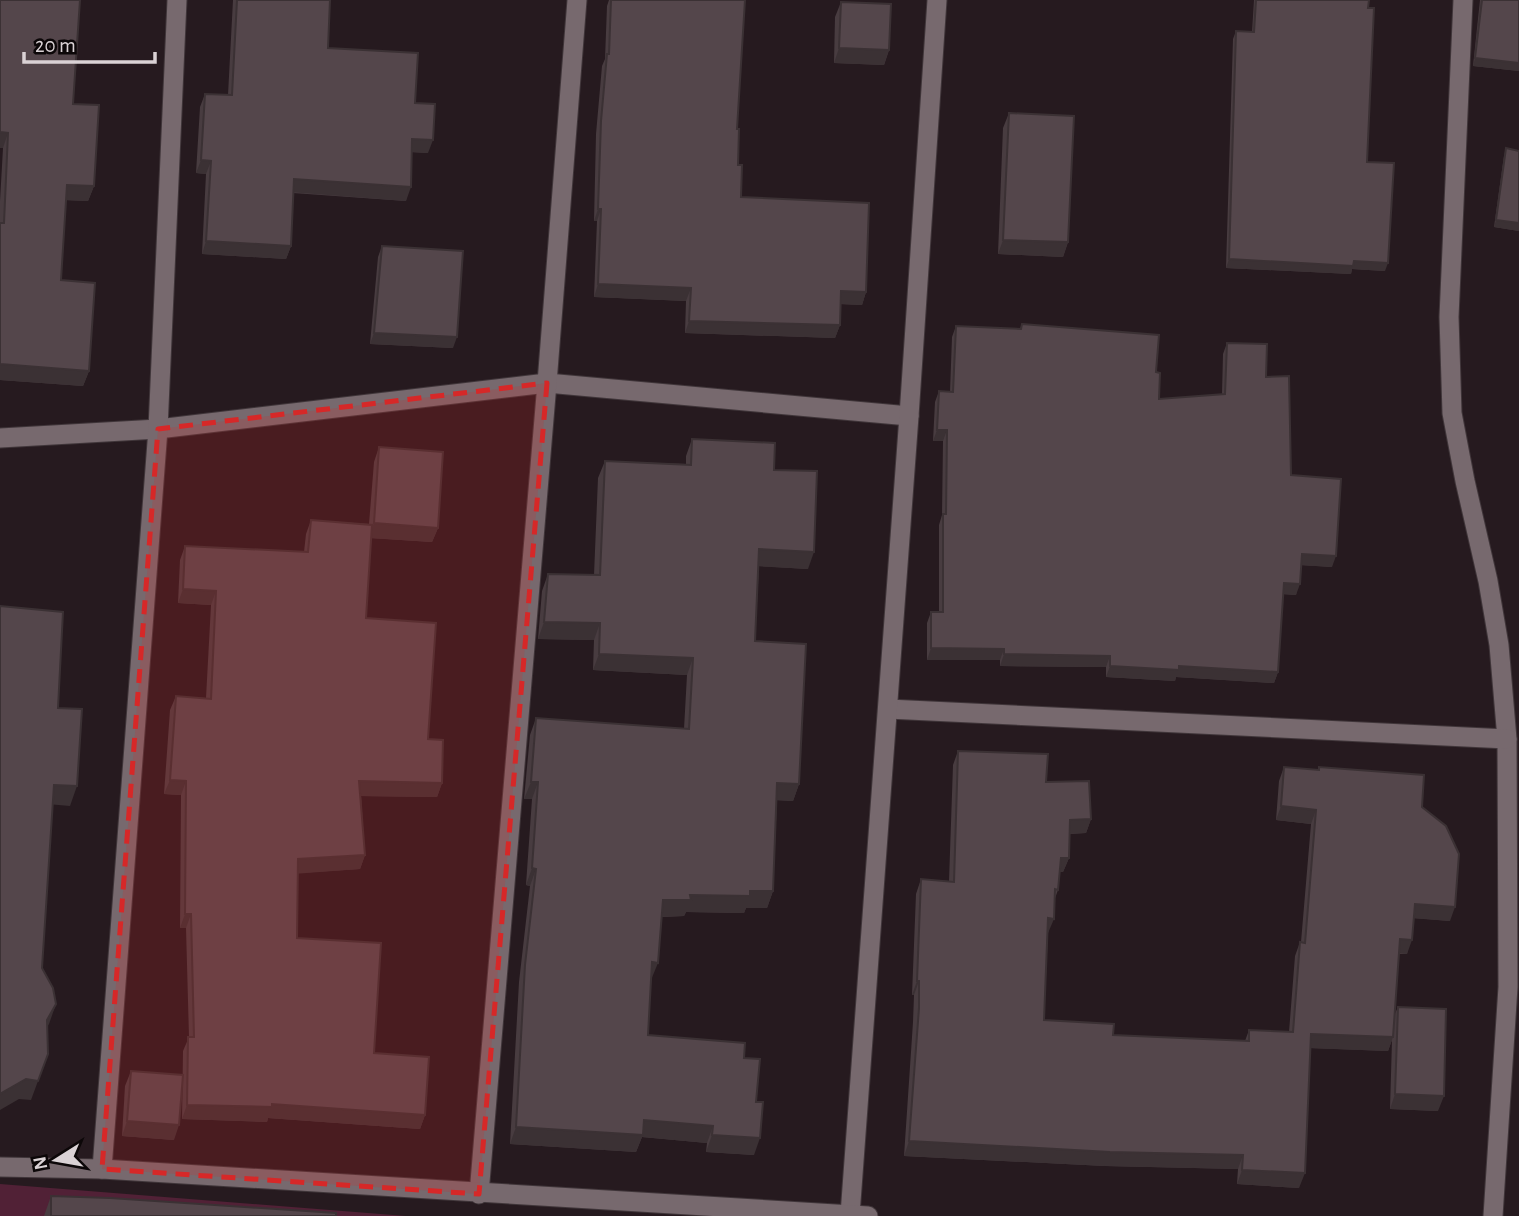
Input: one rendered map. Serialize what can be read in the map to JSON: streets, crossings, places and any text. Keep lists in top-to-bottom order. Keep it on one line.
{"scale_bar":"20 m","north":"left"}
